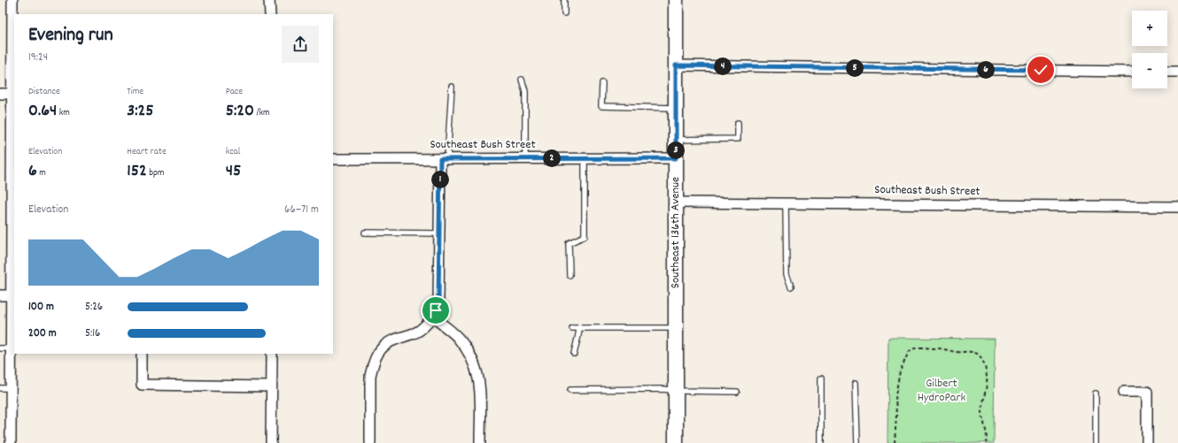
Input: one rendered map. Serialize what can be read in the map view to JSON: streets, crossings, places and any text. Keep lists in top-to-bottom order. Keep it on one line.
{"streets":{"street":["Southeast Bush Street","Southeast 136th Avenue"]},"crossings":[["Southeast Bush Street","Southeast 136th Avenue"]],"parks":["Gilbert HydroPark"],"page":{"map_buttons":["+","−"],"heading":["Evening run","19:24"],"pins":["4","5","6","3","2","1"],"stats":[["Distance","0.64 km"],["Time","3:25"],["Pace","5:20 /km"],["Elevation","6 m"],["Heart rate","152 bpm"],["kcal","45"]],"chart":["Elevation","66–71 m"],"list":[{"name":"100 m","note":"5:26"},{"name":"200 m","note":"5:16"}]}}
